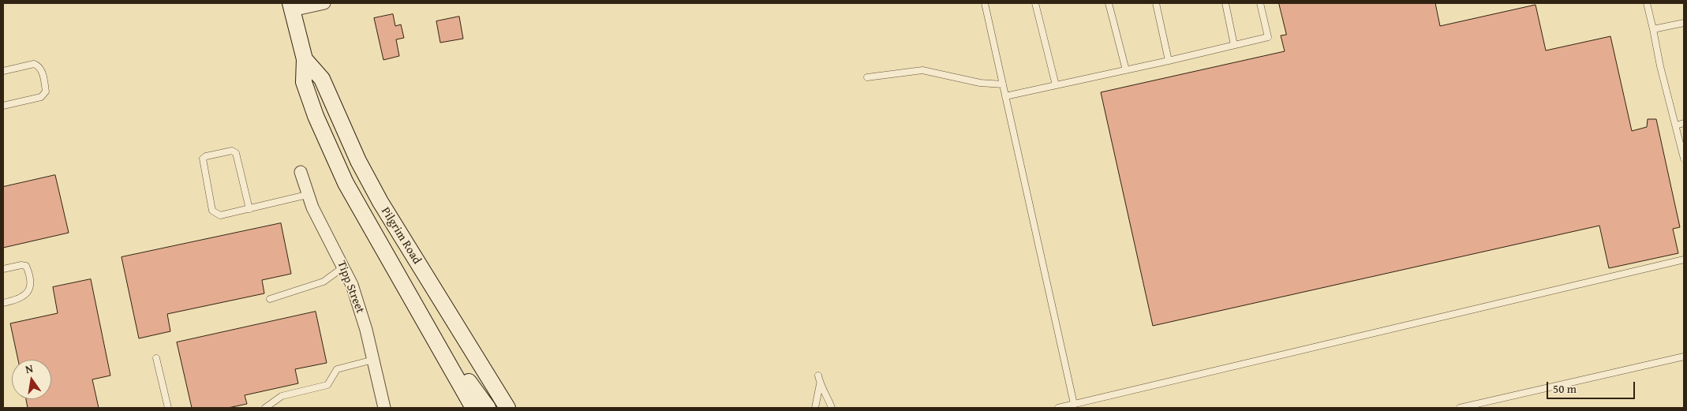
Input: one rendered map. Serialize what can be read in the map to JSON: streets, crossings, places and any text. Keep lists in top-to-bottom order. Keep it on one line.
{"streets":{"street":["Pilgrim Road","Tipp Street"]},"scale_bar":"50 m","north":"top"}
